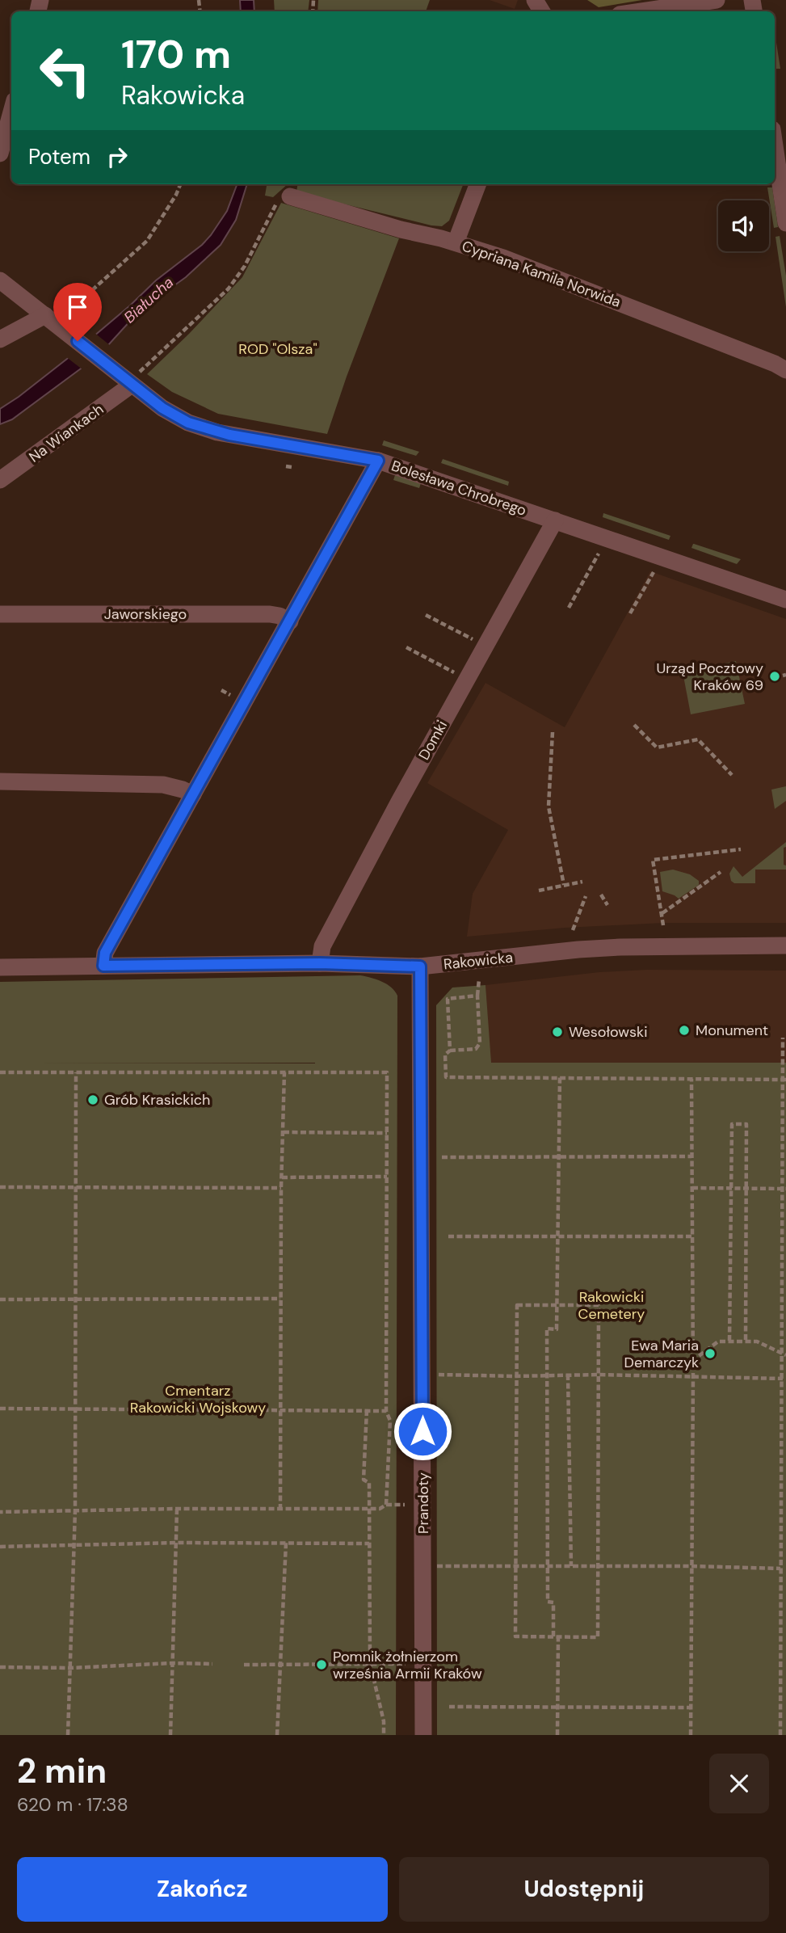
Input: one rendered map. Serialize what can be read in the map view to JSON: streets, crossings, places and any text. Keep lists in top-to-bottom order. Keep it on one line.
{"streets":{"street":["Cypriana Kamila Norwida","Na Wiankach","Bolesława Chrobrego","Jaworskiego","Domki","Rakowicka","Prandoty"]},"crossings":[["Na Wiankach","Bolesława Chrobrego"],["Bolesława Chrobrego","Domki"],["Domki","Rakowicka"],["Rakowicka","Prandoty"]],"water":["Białucha"],"parks":["ROD \"Olsza\"","Rakowicki Cemetery","Cmentarz Rakowicki Wojskowy"],"places":["Urząd Pocztowy Kraków 69","Monument","Wesołowski","Grób Krasickich","Ewa Maria Demarczyk","Pomnik żołnierzom września Armii Kraków"],"page":{"turn":["170 m","Rakowicka"],"then":"Potem","heading":["2 min","620 m · 17:38"],"buttons":["Zakończ","Udostępnij"]}}
